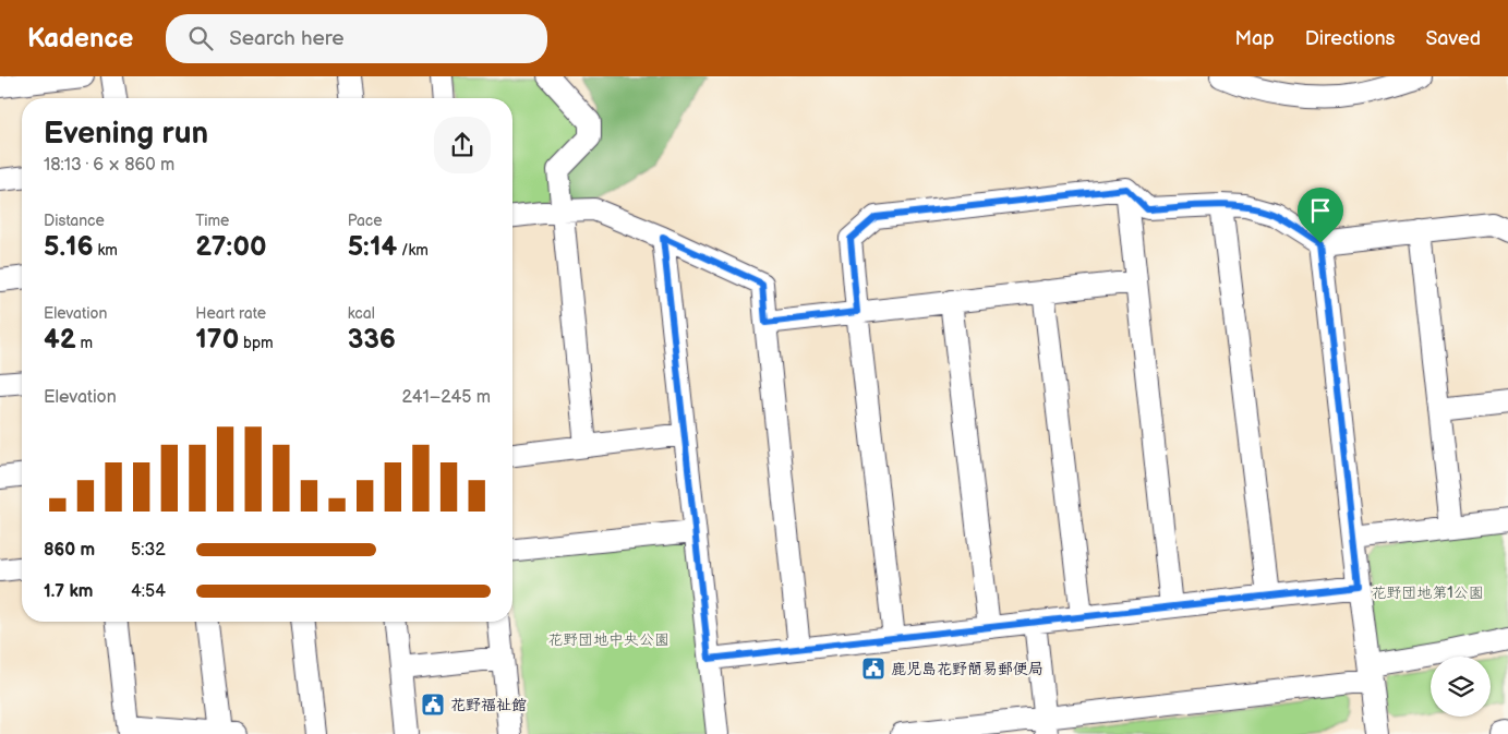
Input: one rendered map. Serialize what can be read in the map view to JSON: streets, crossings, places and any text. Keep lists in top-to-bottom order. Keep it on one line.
{"parks":["花野団地第1公園","花野団地中央公園"],"places":{"public building":["鹿児島花野簡易郵便局","花野福祉館"]},"page":{"header":"Kadence","search":"Search here","nav":["Map","Directions","Saved"],"heading":["Evening run","18:13 · 6 × 860 m"],"stats":[["Distance","5.16 km"],["Time","27:00"],["Pace","5:14 /km"],["Elevation","42 m"],["Heart rate","170 bpm"],["kcal","336"]],"chart":["Elevation","241–245 m"],"list":[{"name":"860 m","note":"5:32"},{"name":"1.7 km","note":"4:54"}]}}
